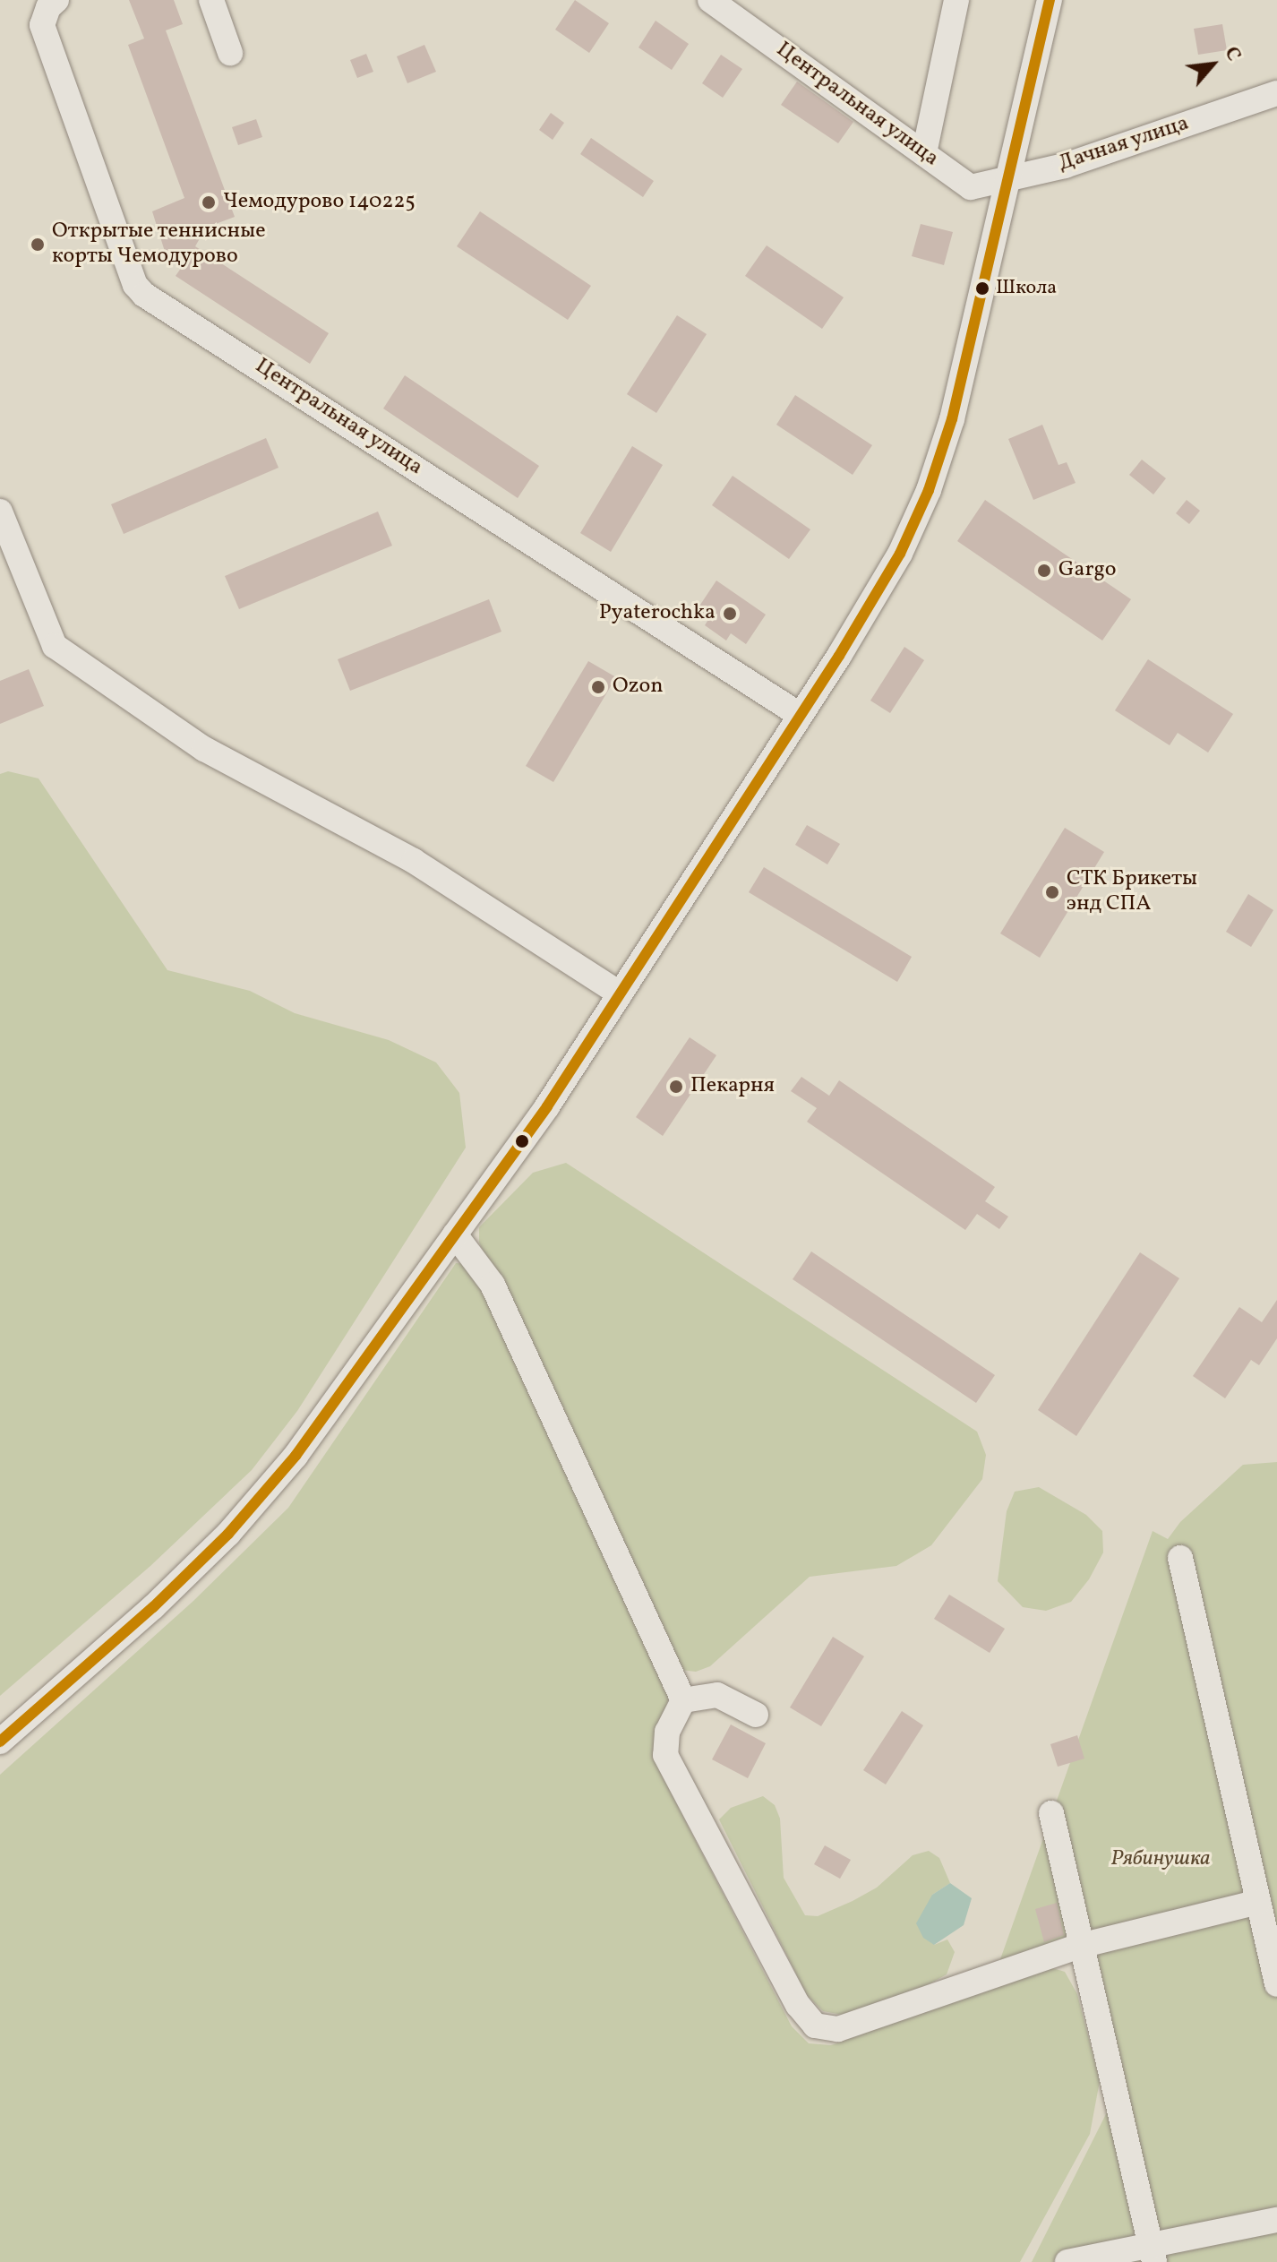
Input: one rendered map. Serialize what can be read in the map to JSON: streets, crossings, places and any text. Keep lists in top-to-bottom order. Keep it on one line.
{"streets":{"street":["Центральная улица","Дачная улица"]},"crossings":[["Центральная улица","Дачная улица"]],"parks":["Рябинушка"],"places":["Чемодурово 140225","Открытые теннисные корты Чемодурово","Школа","Gargo","Pyaterochka","Ozon","СТК Брикеты энд СПА","Пекарня"],"north":"top right"}
